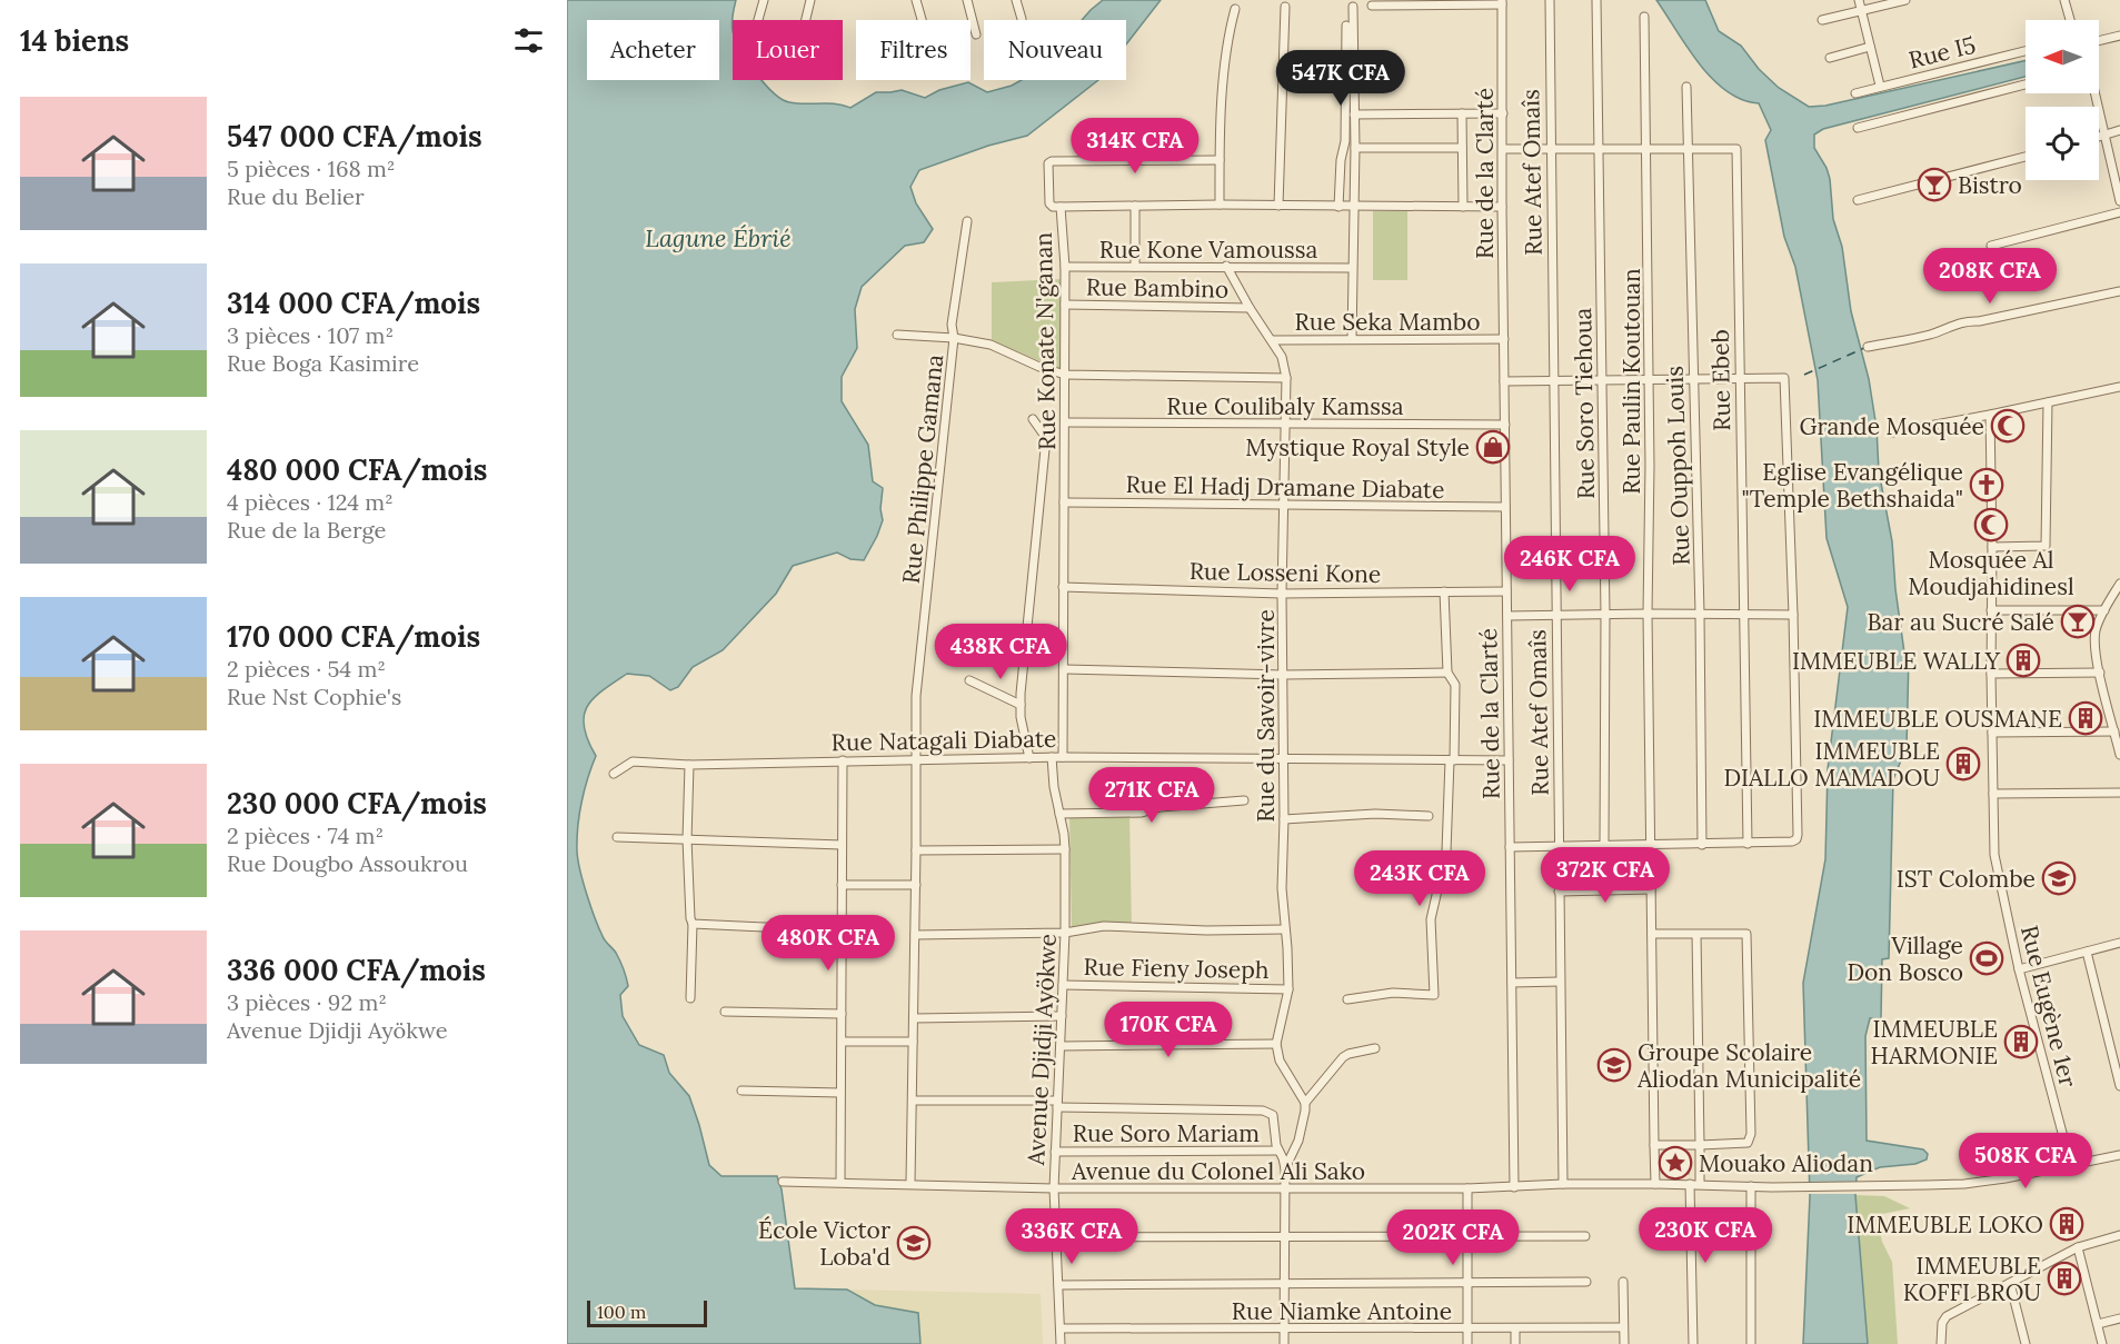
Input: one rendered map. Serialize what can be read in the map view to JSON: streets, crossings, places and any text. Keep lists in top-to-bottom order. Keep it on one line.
{"streets":{"street":["Rue I5","Rue Atef Omaîs","Rue de la Clarté","Rue Kone Vamoussa","Rue Bambino","Rue Seka Mambo","Rue Konate N'ganan","Rue Ebeb","Rue Paulin Koutouan","Rue Soro Tiehoua","Rue Coulibaly Kamssa","Rue Ouppoh Louis","Rue Philippe Gamana","Rue El Hadj Dramane Diabate","Rue Losseni Kone","Rue du Savoir-vivre","Rue Natagali Diabate","Rue Fieny Joseph","Rue Eugène 1er","Avenue Djidji Ayökwe","Rue Soro Mariam","Avenue du Colonel Ali Sako","Rue Niamke Antoine"]},"crossings":[["Rue Atef Omaîs","Rue Ebeb"],["Rue Atef Omaîs","Avenue du Colonel Ali Sako"],["Rue de la Clarté","Rue Seka Mambo"],["Rue de la Clarté","Rue Konate N'ganan"],["Rue de la Clarté","Rue Ebeb"],["Rue de la Clarté","Rue Coulibaly Kamssa"],["Rue de la Clarté","Rue El Hadj Dramane Diabate"],["Rue de la Clarté","Rue Losseni Kone"],["Rue de la Clarté","Rue Natagali Diabate"],["Rue de la Clarté","Avenue du Colonel Ali Sako"],["Rue Kone Vamoussa","Rue Konate N'ganan"],["Rue Kone Vamoussa","Rue du Savoir-vivre"],["Rue Bambino","Rue Konate N'ganan"],["Rue Bambino","Rue du Savoir-vivre"],["Rue Seka Mambo","Rue du Savoir-vivre"],["Rue Konate N'ganan","Rue Coulibaly Kamssa"],["Rue Konate N'ganan","Rue Philippe Gamana"],["Rue Konate N'ganan","Rue El Hadj Dramane Diabate"],["Rue Konate N'ganan","Rue Losseni Kone"],["Rue Konate N'ganan","Rue Natagali Diabate"],["Rue Ebeb","Rue Paulin Koutouan"],["Rue Ebeb","Rue Soro Tiehoua"],["Rue Ebeb","Rue Ouppoh Louis"],["Rue Paulin Koutouan","Avenue du Colonel Ali Sako"],["Rue Coulibaly Kamssa","Rue du Savoir-vivre"],["Rue Philippe Gamana","Rue du Savoir-vivre"],["Rue Philippe Gamana","Rue Natagali Diabate"],["Rue Philippe Gamana","Avenue du Colonel Ali Sako"],["Rue El Hadj Dramane Diabate","Rue du Savoir-vivre"],["Rue Losseni Kone","Rue du Savoir-vivre"],["Rue du Savoir-vivre","Rue Natagali Diabate"],["Rue du Savoir-vivre","Rue Fieny Joseph"],["Rue Natagali Diabate","Avenue Djidji Ayökwe"],["Rue Fieny Joseph","Avenue Djidji Ayökwe"],["Rue Eugène 1er","Avenue du Colonel Ali Sako"],["Avenue Djidji Ayökwe","Rue Soro Mariam"],["Avenue Djidji Ayökwe","Avenue du Colonel Ali Sako"],["Avenue Djidji Ayökwe","Rue Niamke Antoine"]],"water":["Lagune Ébrié"],"places":{"bar":["Bistro","Bar au Sucré Salé"],"mosque":["Grande Mosquée","Mosquée Al Moudjahidinesl"],"shop":["Mystique Royal Style"],"church":["Eglise Evangélique \"Temple Bethshaida\""],"building":["IMMEUBLE WALLY","IMMEUBLE OUSMANE","IMMEUBLE DIALLO MAMADOU","IMMEUBLE HARMONIE","IMMEUBLE LOKO","IMMEUBLE KOFFI BROU"],"school or university":["IST Colombe","Groupe Scolaire Aliodan Municipalité","École Victor Loba'd"],"sports":["Village Don Bosco"],"place":["Mouako Aliodan"]},"scale_bar":"100 m","north":"left","page":{"heading":"14 biens","chip":["Acheter","Louer","Filtres","Nouveau"],"price":["547K CFA","314K CFA","208K CFA","246K CFA","438K CFA","271K CFA","372K CFA","243K CFA","480K CFA","170K CFA","508K CFA","230K CFA","336K CFA","202K CFA"],"list":[{"name":"547 000 CFA/mois","note":"5 pièces · 168 m² · Rue du Belier"},{"name":"314 000 CFA/mois","note":"3 pièces · 107 m² · Rue Boga Kasimire"},{"name":"480 000 CFA/mois","note":"4 pièces · 124 m² · Rue de la Berge"},{"name":"170 000 CFA/mois","note":"2 pièces · 54 m² · Rue Nst Cophie's"},{"name":"230 000 CFA/mois","note":"2 pièces · 74 m² · Rue Dougbo Assoukrou"},{"name":"336 000 CFA/mois","note":"3 pièces · 92 m² · Avenue Djidji Ayökwe"}],"scale":"100 m"}}
